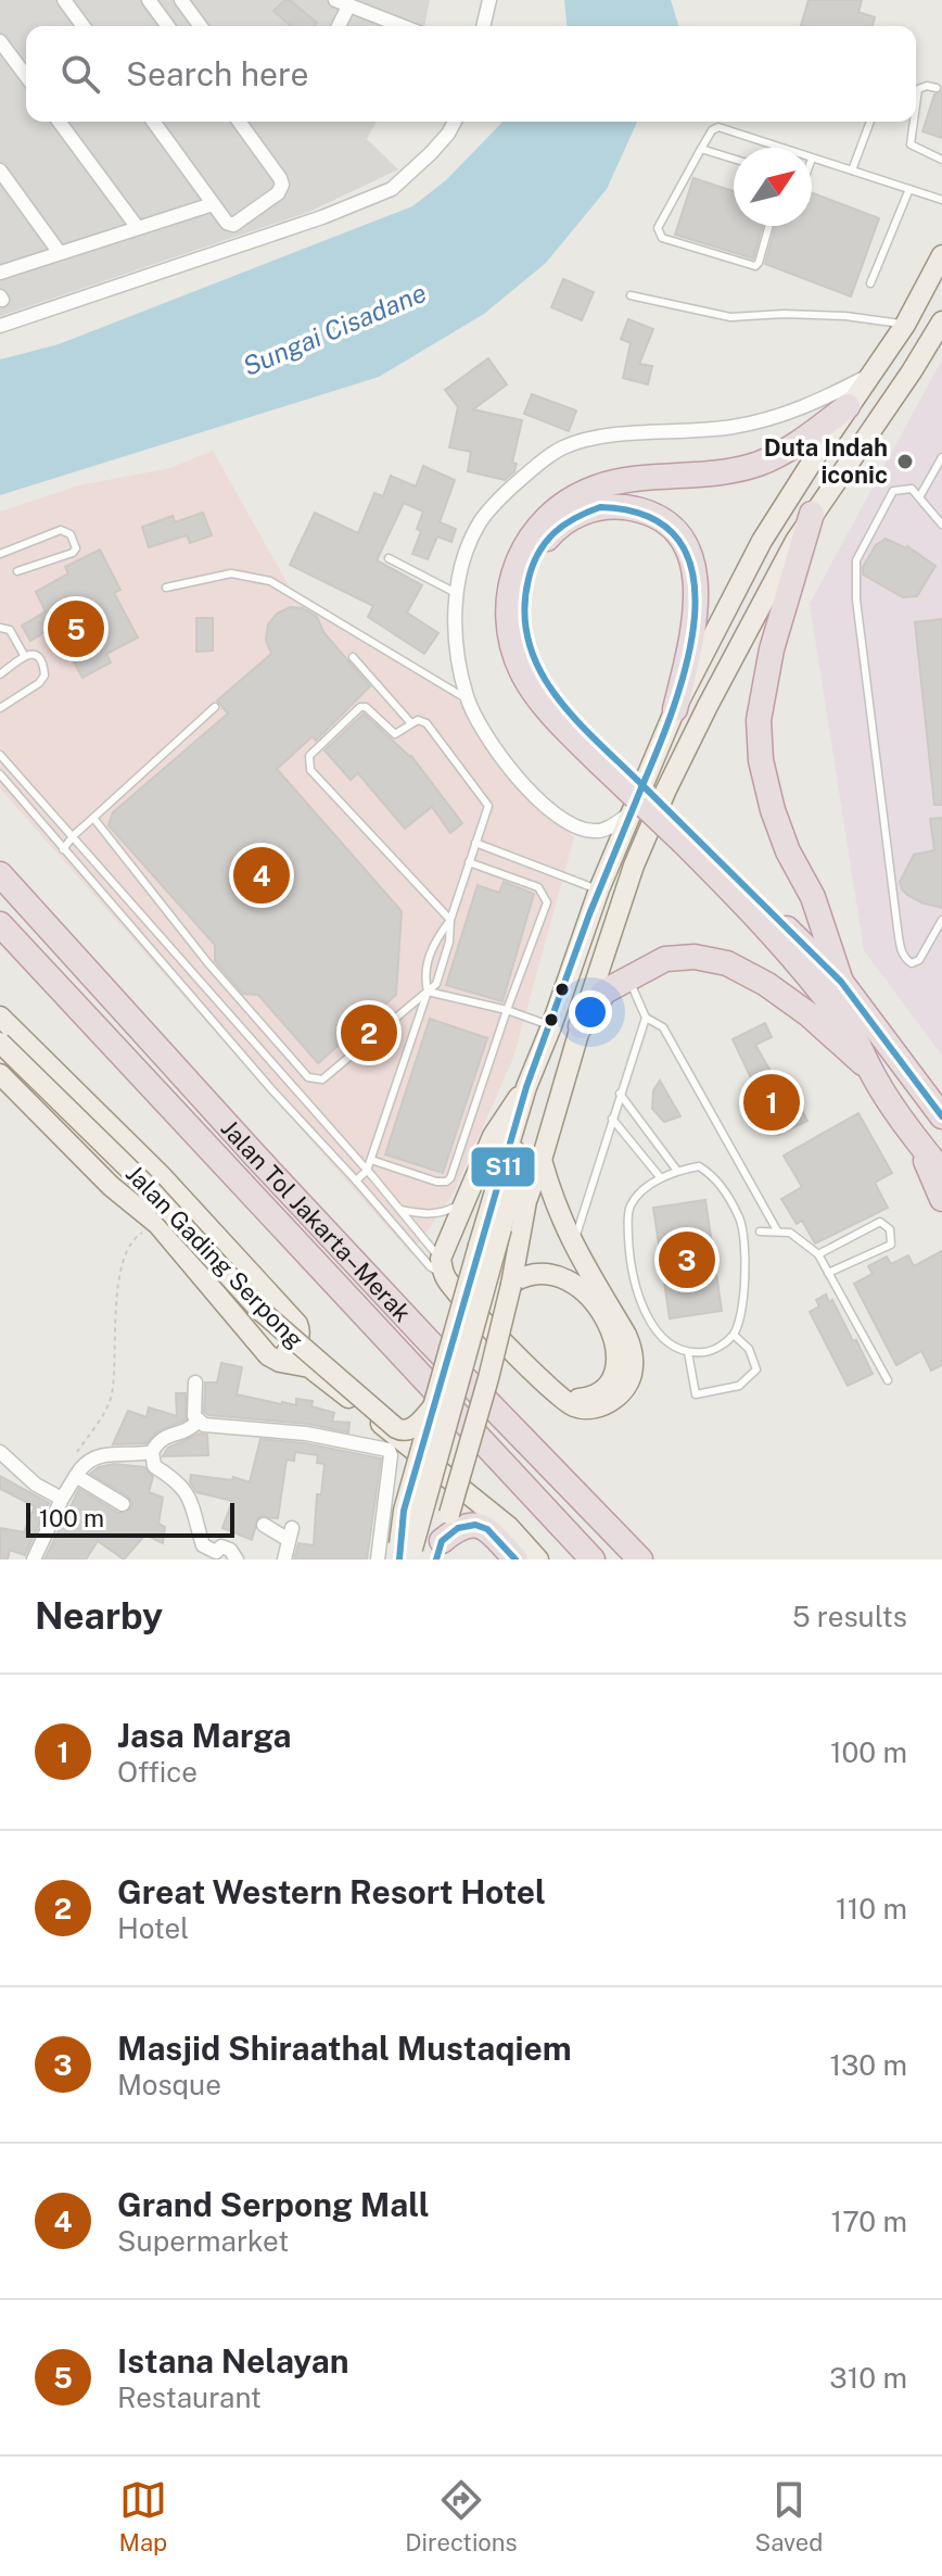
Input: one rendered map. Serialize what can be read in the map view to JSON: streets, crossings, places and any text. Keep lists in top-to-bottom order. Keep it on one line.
{"streets":{"highway":["Jalan Tol Jakarta–Merak"],"main road":["Jalan Gading Serpong"]},"water":["Sungai Cisadane"],"places":["Duta Indah iconic"],"lines":["transit line S11"],"scale_bar":"100 m","north":"top right","page":{"search":"Search here","pins":["5","4","2","1","3"],"scale":"100 m","heading":["Nearby","5 results"],"list":[{"mark":"1","name":"Jasa Marga","note":"Office","value":"100 m"},{"mark":"2","name":"Great Western Resort Hotel","note":"Hotel","value":"110 m"},{"mark":"3","name":"Masjid Shiraathal Mustaqiem","note":"Mosque","value":"130 m"},{"mark":"4","name":"Grand Serpong Mall","note":"Supermarket","value":"170 m"},{"mark":"5","name":"Istana Nelayan","note":"Restaurant","value":"310 m"}],"nav":["Map","Directions","Saved"]}}
